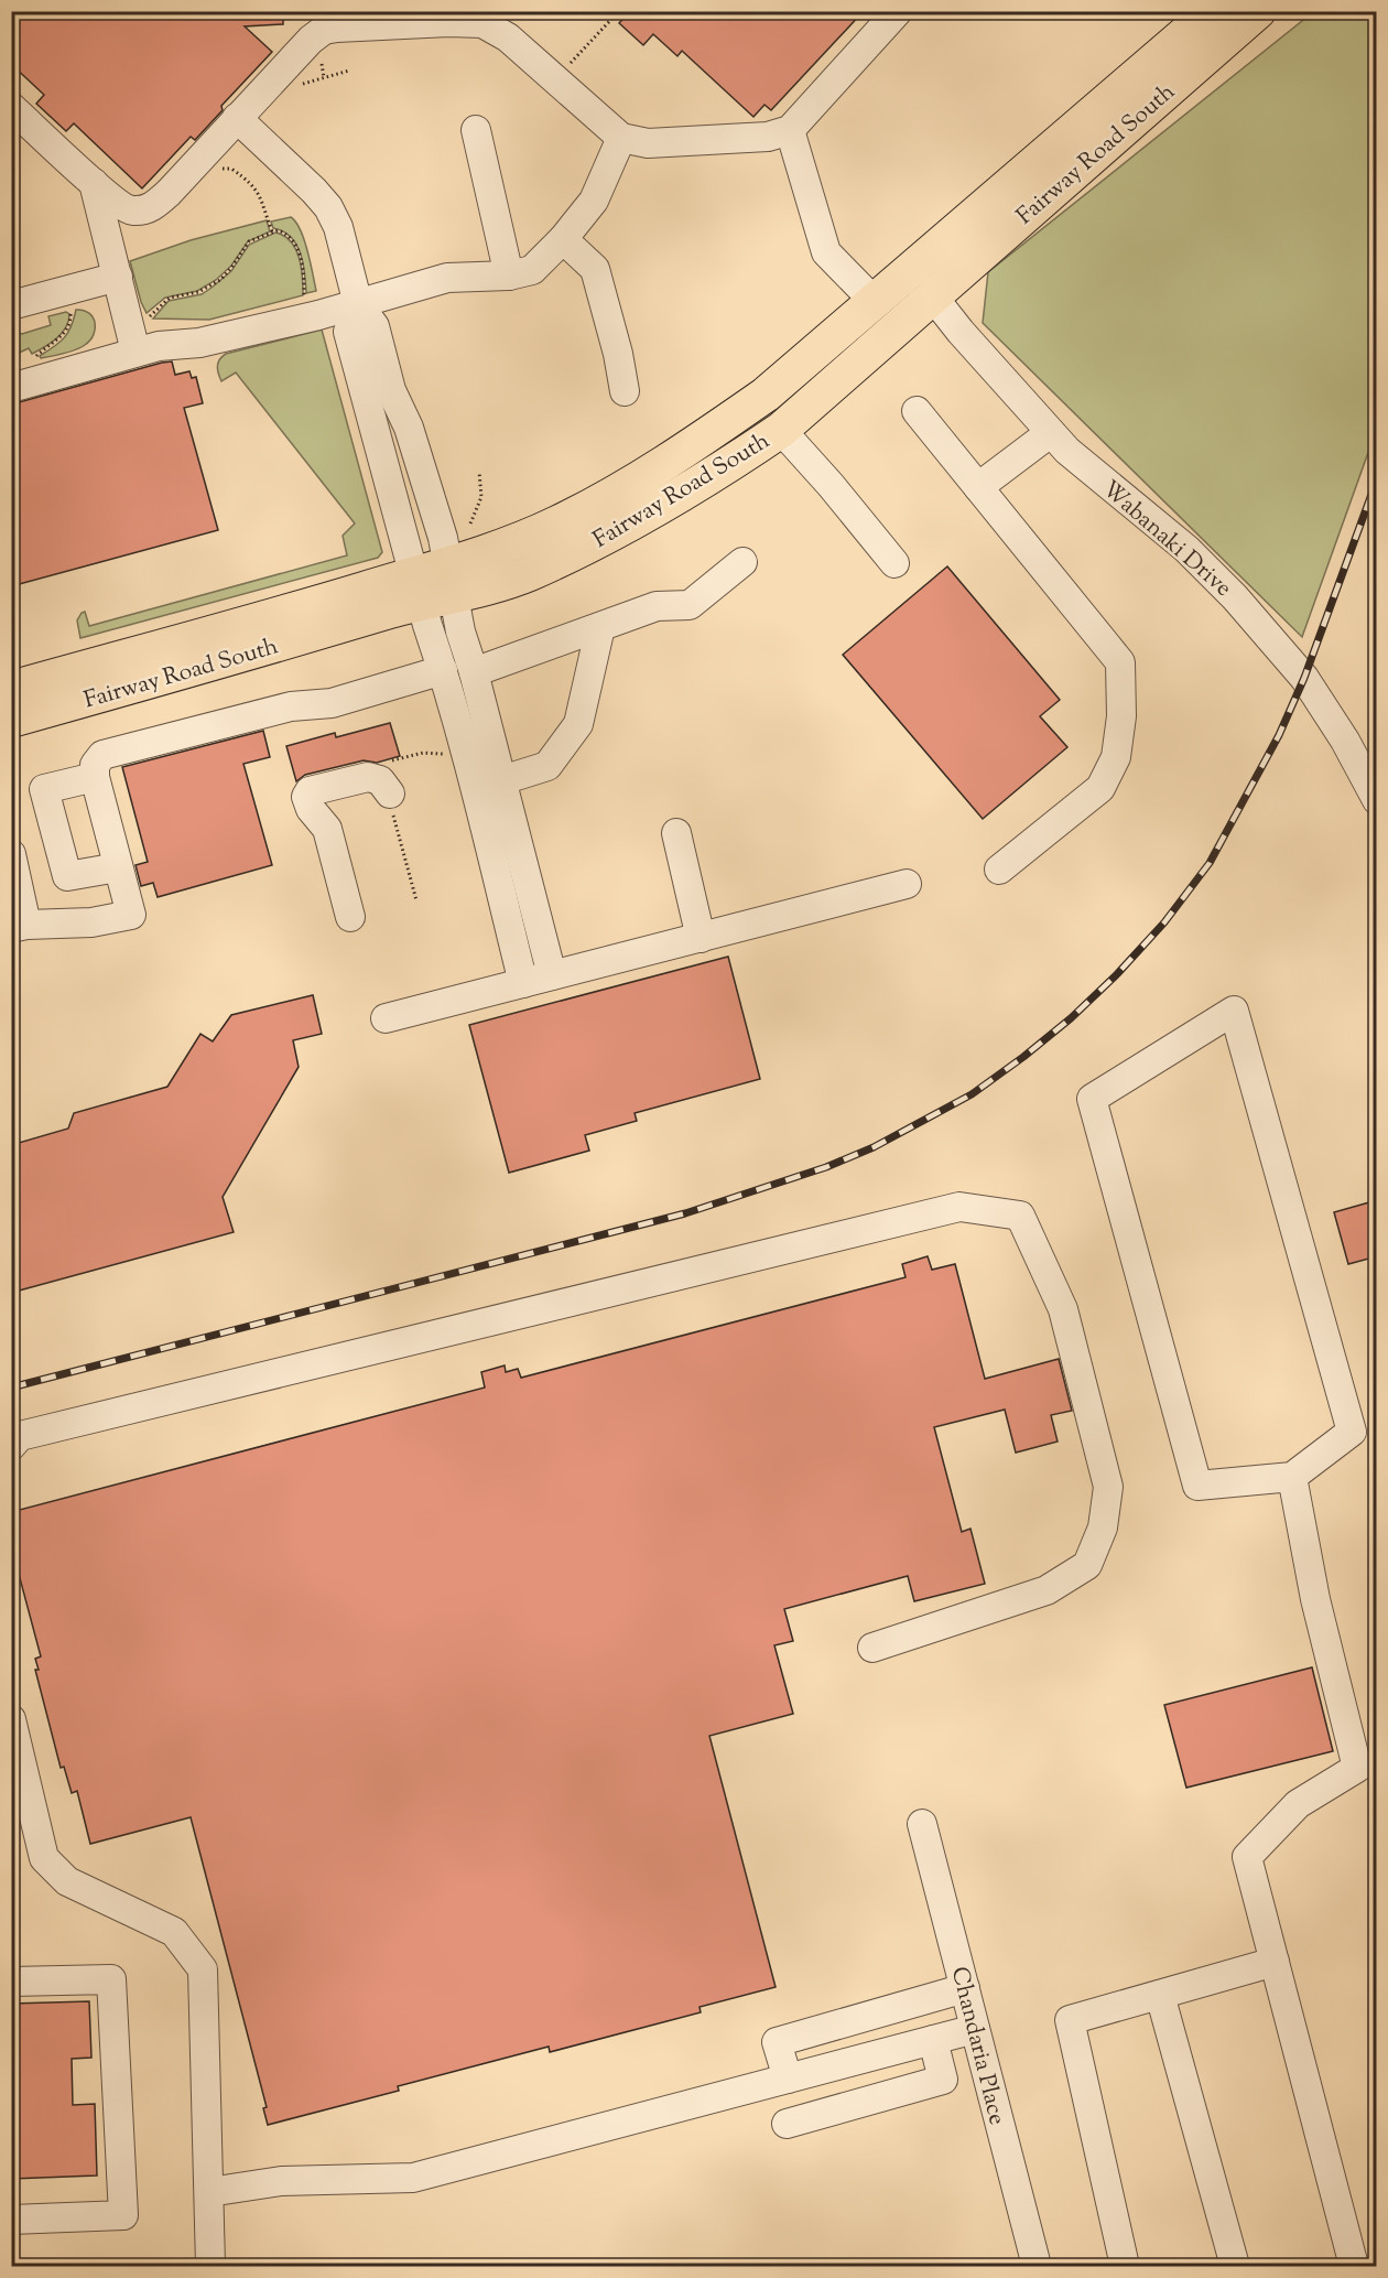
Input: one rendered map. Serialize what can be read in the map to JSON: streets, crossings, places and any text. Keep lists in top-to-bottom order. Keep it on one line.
{"streets":{"main road":["Fairway Road South"],"street":["Wabanaki Drive","Chandaria Place"]},"crossings":[["Fairway Road South","Wabanaki Drive"]]}
